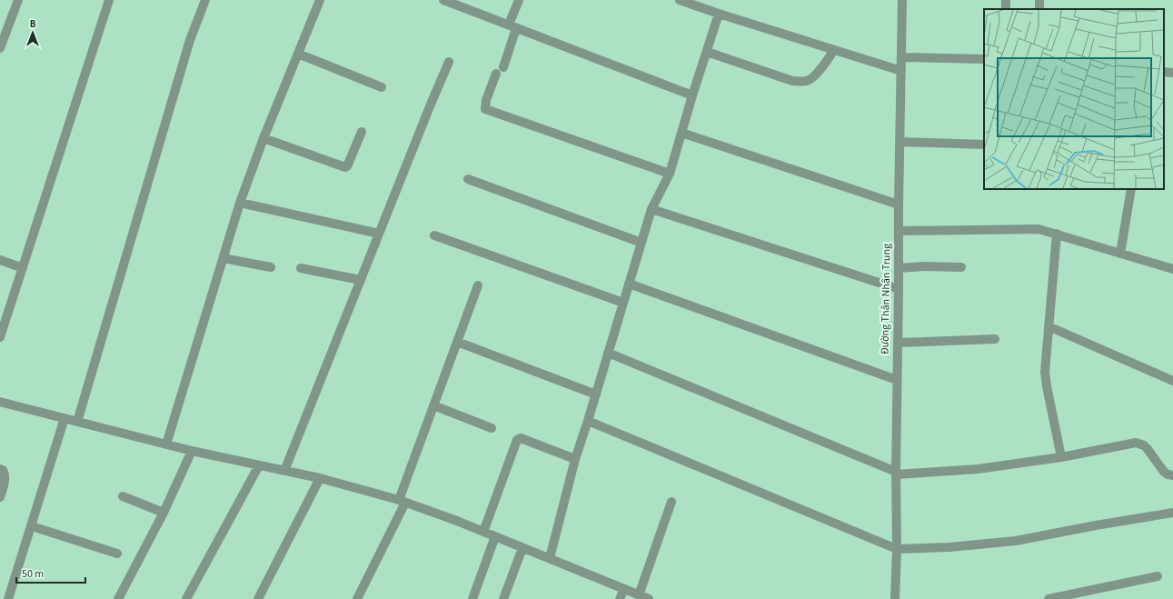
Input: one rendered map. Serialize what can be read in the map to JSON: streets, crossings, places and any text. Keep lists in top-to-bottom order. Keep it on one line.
{"streets":{"street":["Đường Thân Nhân Trung"]},"scale_bar":"50 m","north":"top"}
